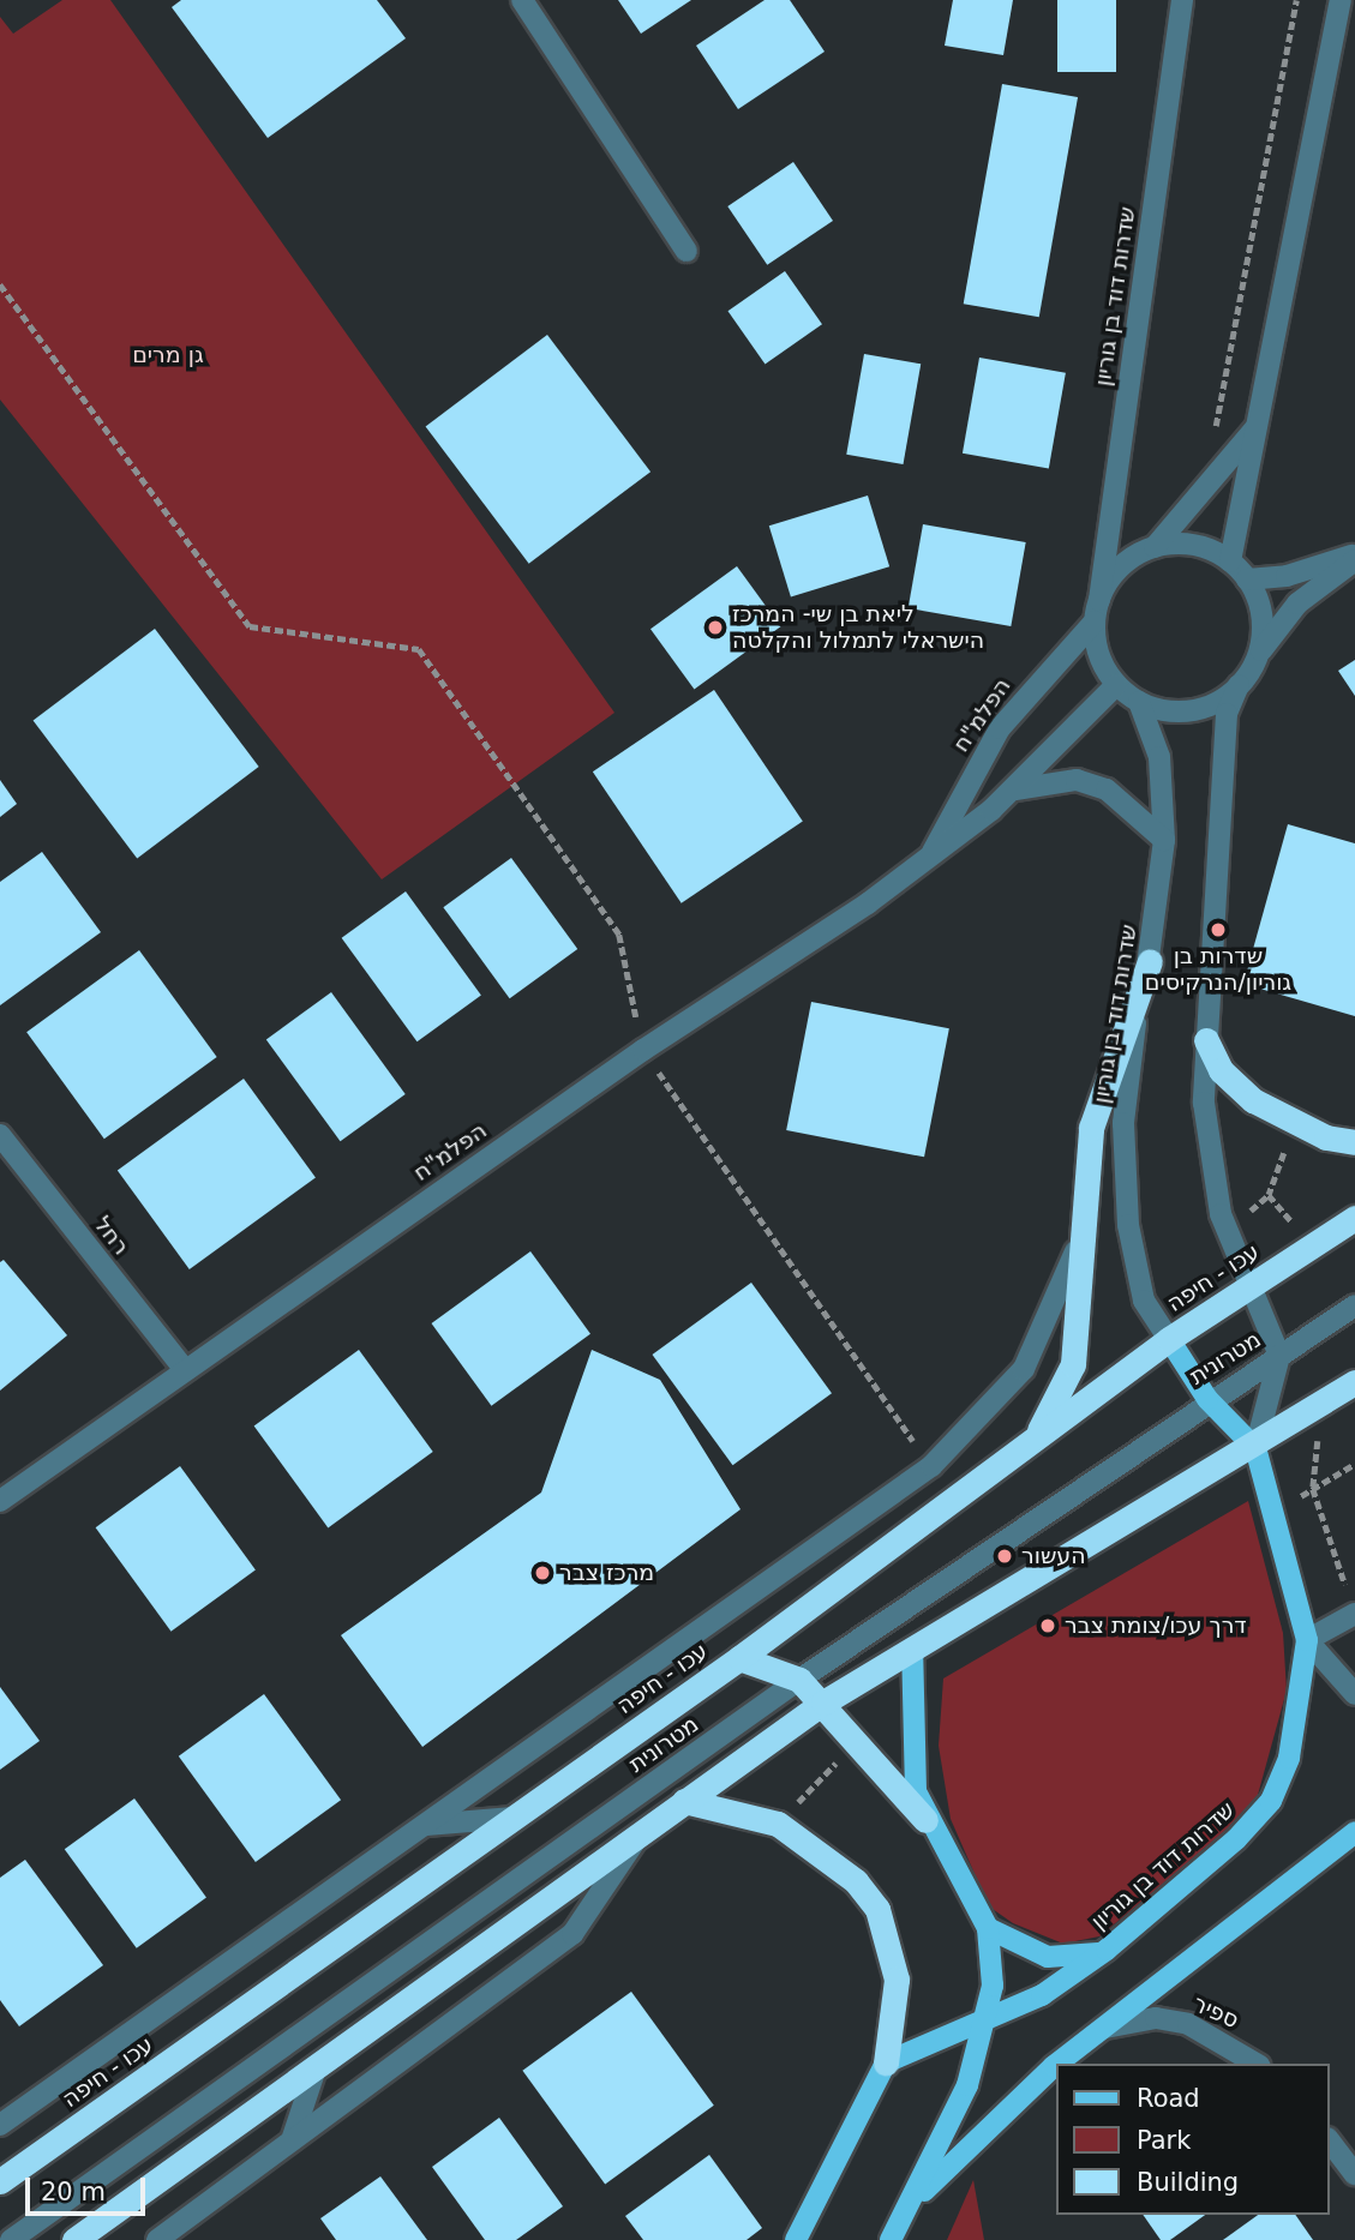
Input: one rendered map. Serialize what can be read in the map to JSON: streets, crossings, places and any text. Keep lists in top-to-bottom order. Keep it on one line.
{"streets":{"highway":["עכו - חיפה"],"main road":["שדרות דוד בן גוריון"],"street":["הפלמ\"ח","רחל","מטרונית","ספיר"]},"crossings":[["שדרות דוד בן גוריון","הפלמ\"ח"],["שדרות דוד בן גוריון","עכו - חיפה"],["שדרות דוד בן גוריון","מטרונית"],["הפלמ\"ח","רחל"]],"parks":["גן מרים"],"places":["ליאת בן שי- המרכז הישראלי לתמלול והקלטה","שדרות בן גוריון/הנרקיסים","העשור","מרכז צבר","דרך עכו/צומת צבר"],"legend":["Road","Park","Building"],"scale_bar":"20 m"}
